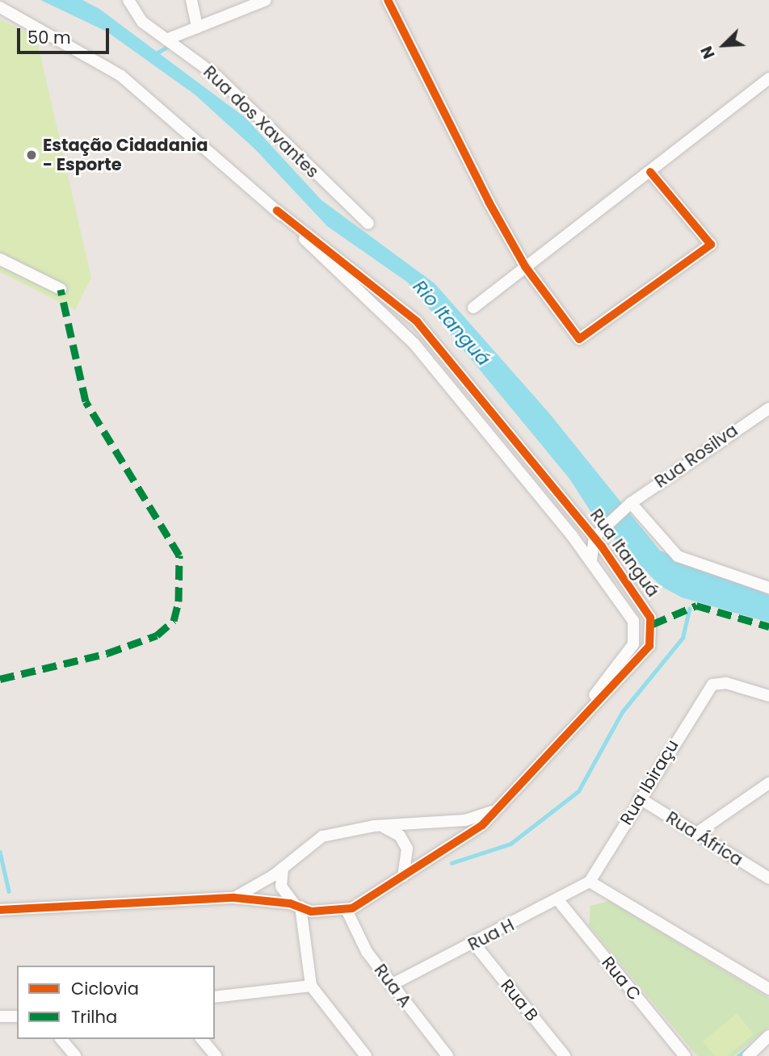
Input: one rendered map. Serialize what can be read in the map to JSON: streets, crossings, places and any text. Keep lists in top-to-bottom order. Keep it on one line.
{"streets":{"street":["Rua dos Xavantes","Rua Rosilva","Rua Itanguá","Rua Ibiraçu","Rua África","Rua H","Rua C","Rua A","Rua B"]},"crossings":[["Rua Rosilva","Rua Itanguá"],["Rua Itanguá","Rua A"],["Rua Ibiraçu","Rua África"],["Rua Ibiraçu","Rua H"],["Rua H","Rua C"],["Rua H","Rua A"],["Rua H","Rua B"]],"water":["Rio Itanguá"],"places":["Estação Cidadania - Esporte"],"legend":["Ciclovia","Trilha"],"scale_bar":"50 m","north":"bottom left"}
